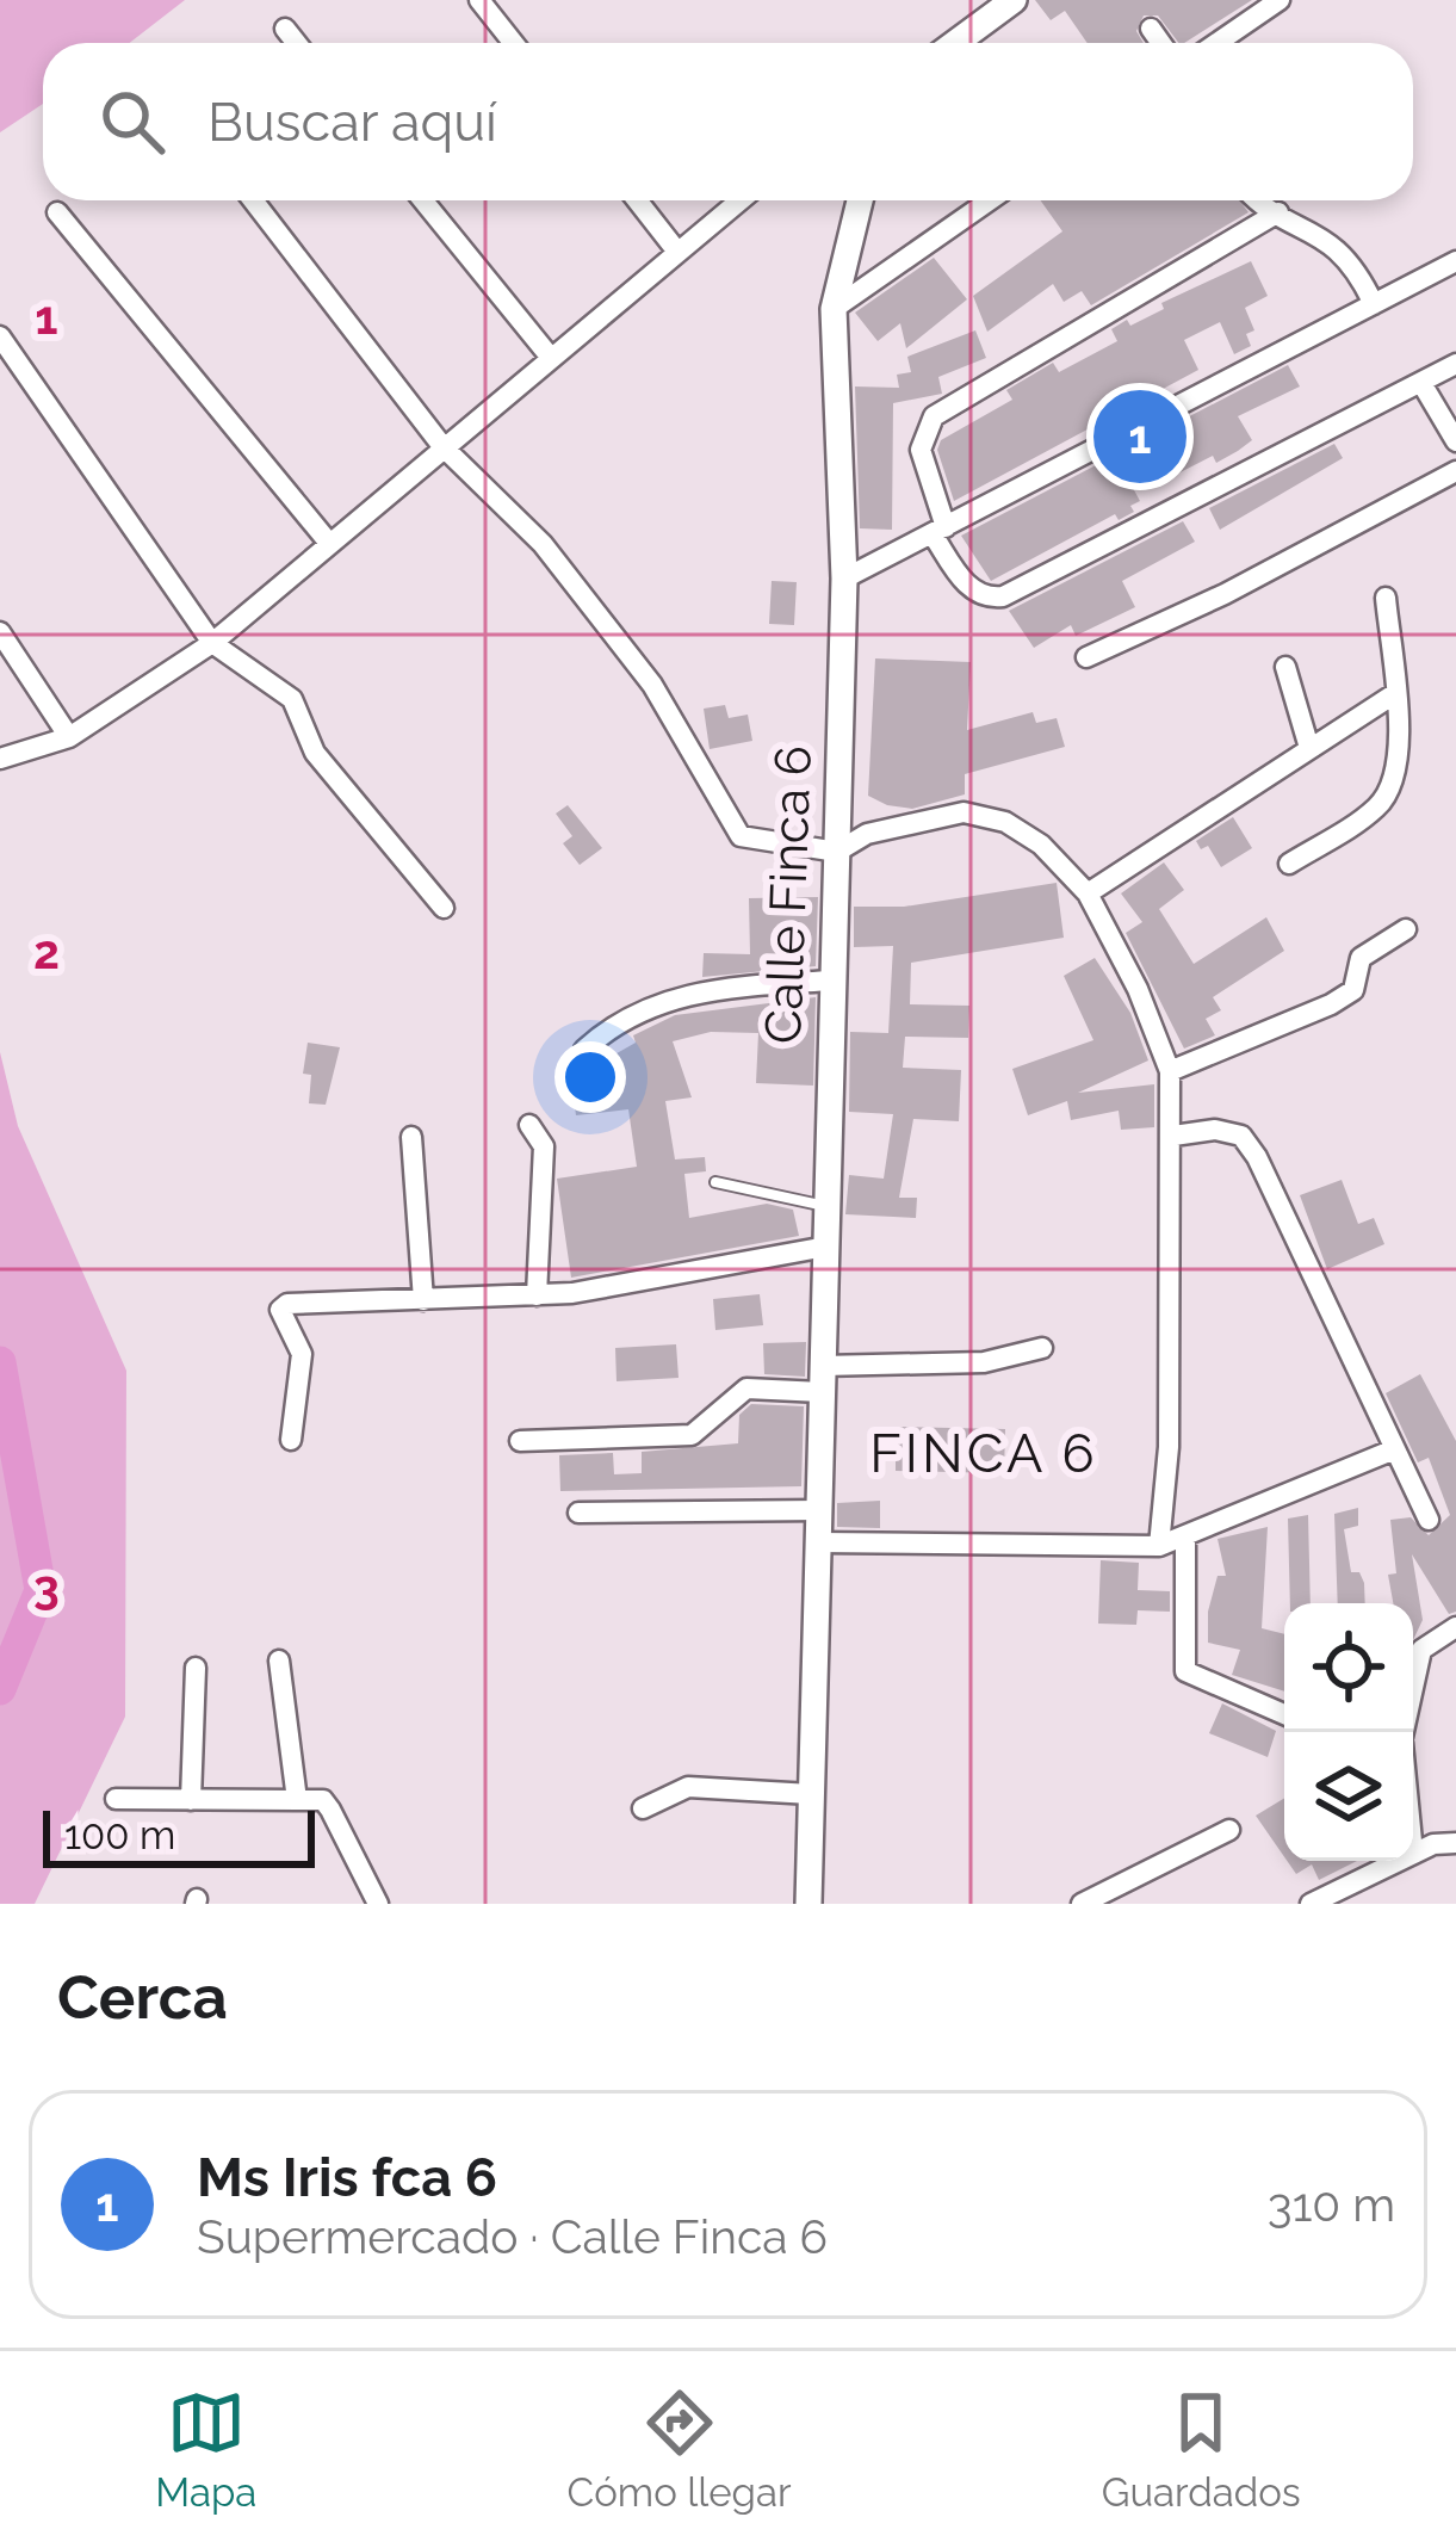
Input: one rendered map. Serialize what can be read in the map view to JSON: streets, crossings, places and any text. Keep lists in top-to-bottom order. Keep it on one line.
{"streets":{"street":["Calle Finca 6"]},"districts":["FINCA 6"],"scale_bar":"100 m","page":{"search":"Buscar aquí","pins":"1","scale":"100 m","heading":"Cerca","list":[{"mark":"1","name":"Ms Iris fca 6","note":"Supermercado · Calle Finca 6","value":"310 m"}],"nav":["Mapa","Cómo llegar","Guardados"]},"grid":{"rows":["1","2","3"]}}
